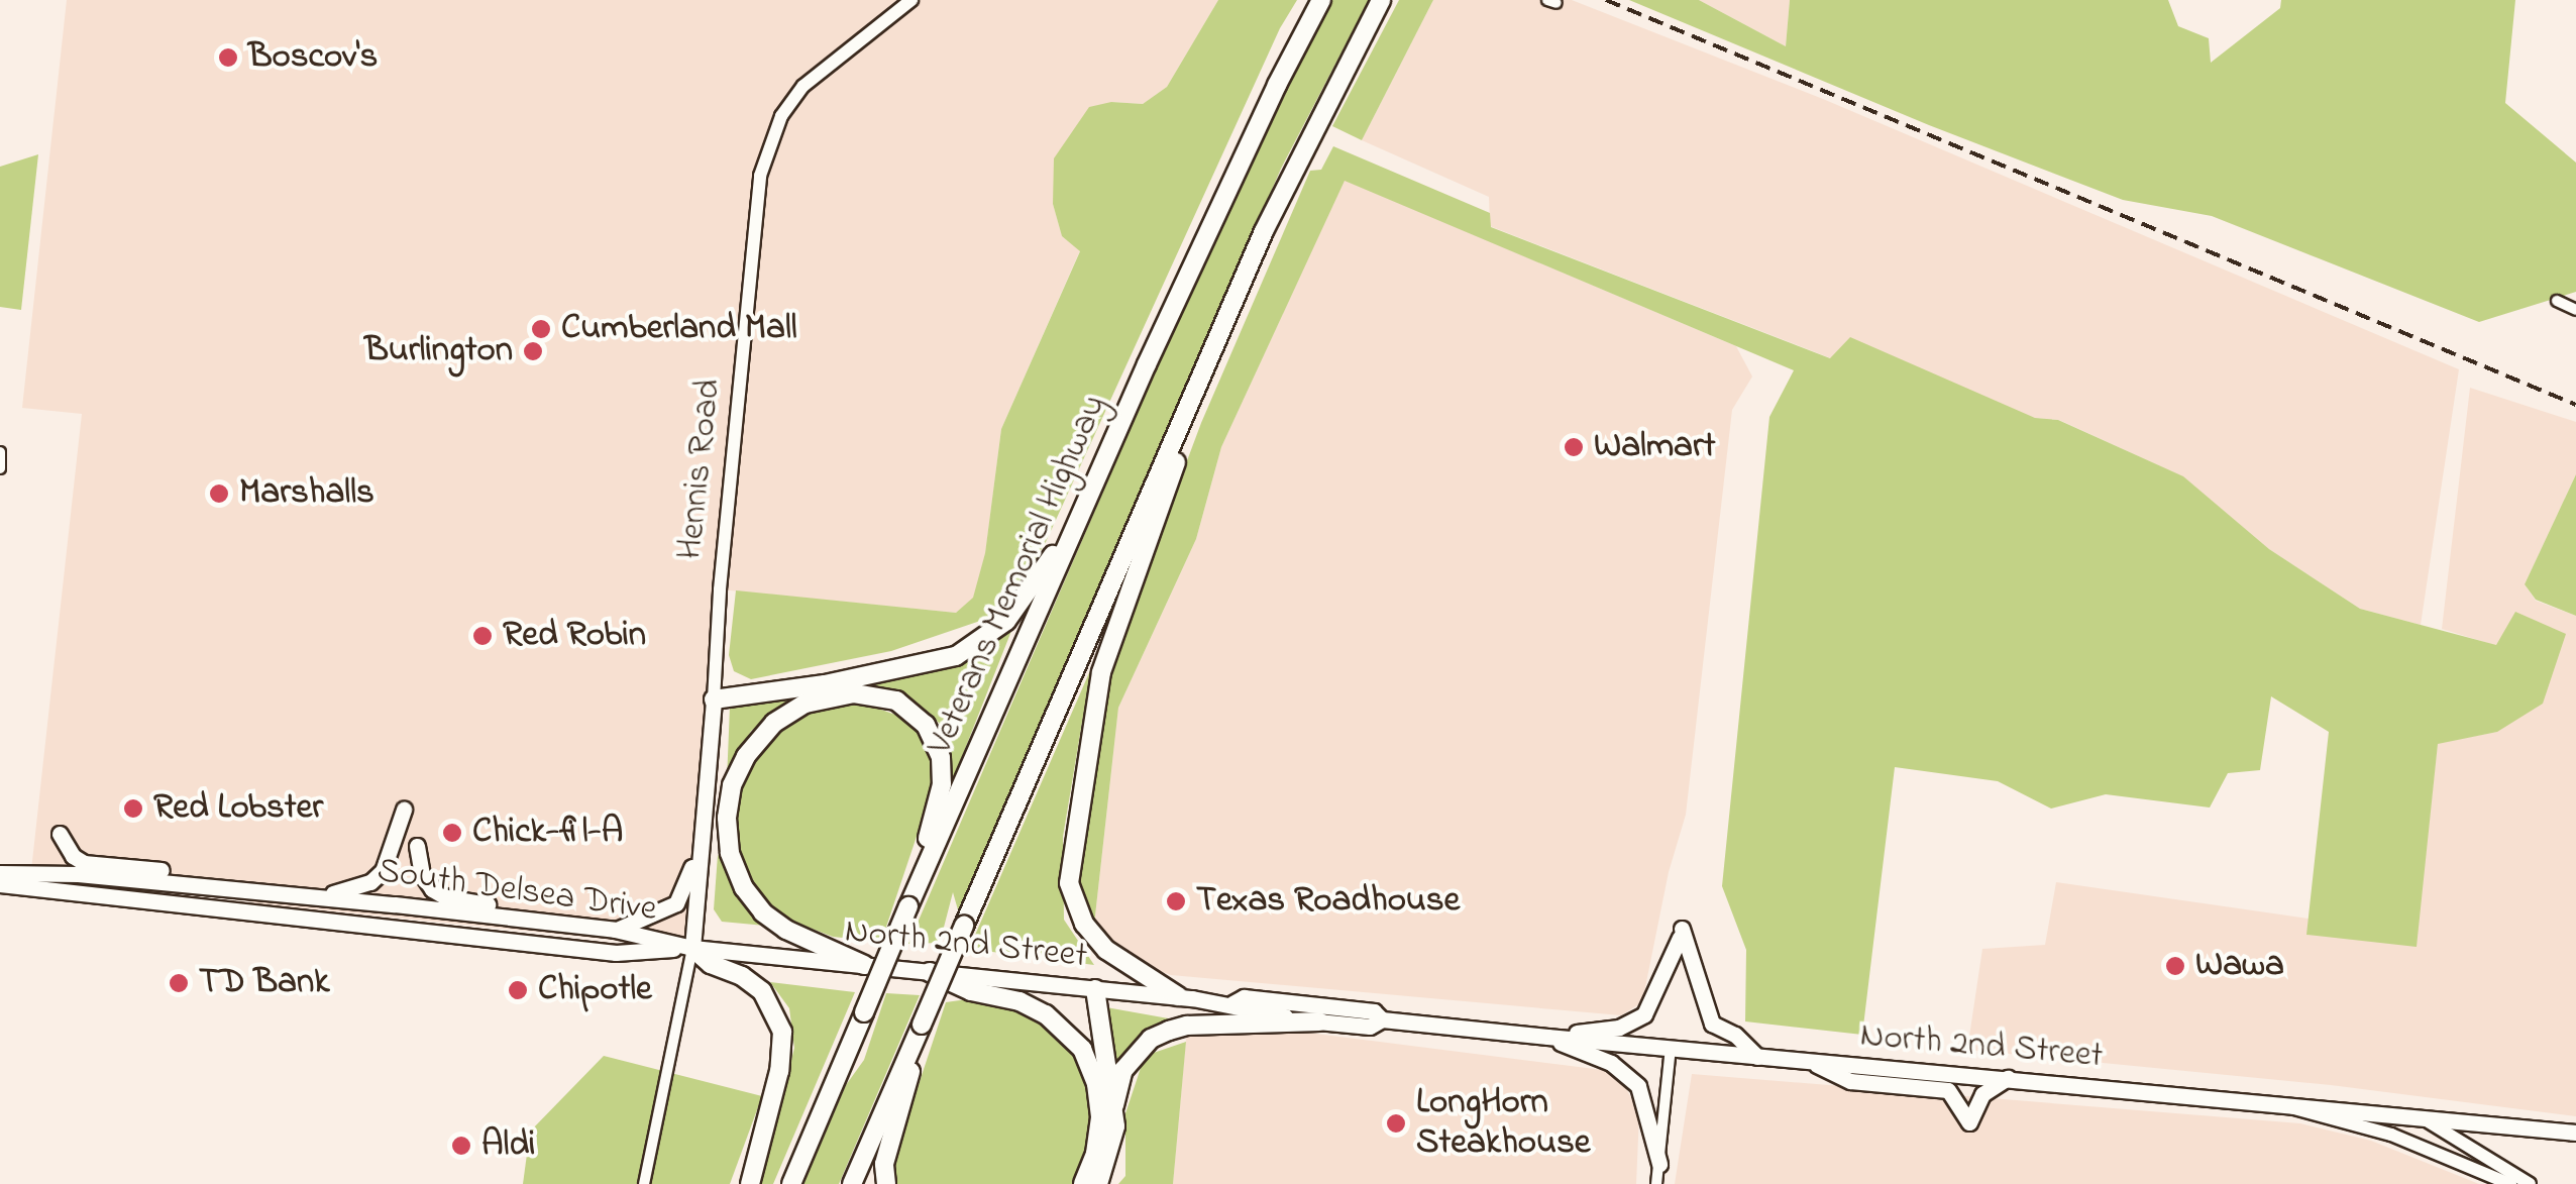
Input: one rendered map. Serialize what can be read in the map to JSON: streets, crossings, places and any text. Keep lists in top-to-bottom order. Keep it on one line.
{"streets":{"highway":["Veterans Memorial Highway"],"main road":["Hennis Road","South Delsea Drive","North 2nd Street"]},"crossings":[["Hennis Road","South Delsea Drive"],["Hennis Road","North 2nd Street"],["South Delsea Drive","North 2nd Street"]],"places":["Boscov's","Cumberland Mall","Burlington","Walmart","Marshalls","Red Robin","Red Lobster","Chick-fil-A","Texas Roadhouse","Wawa","TD Bank","Chipotle","LongHorn Steakhouse","Aldi"]}
